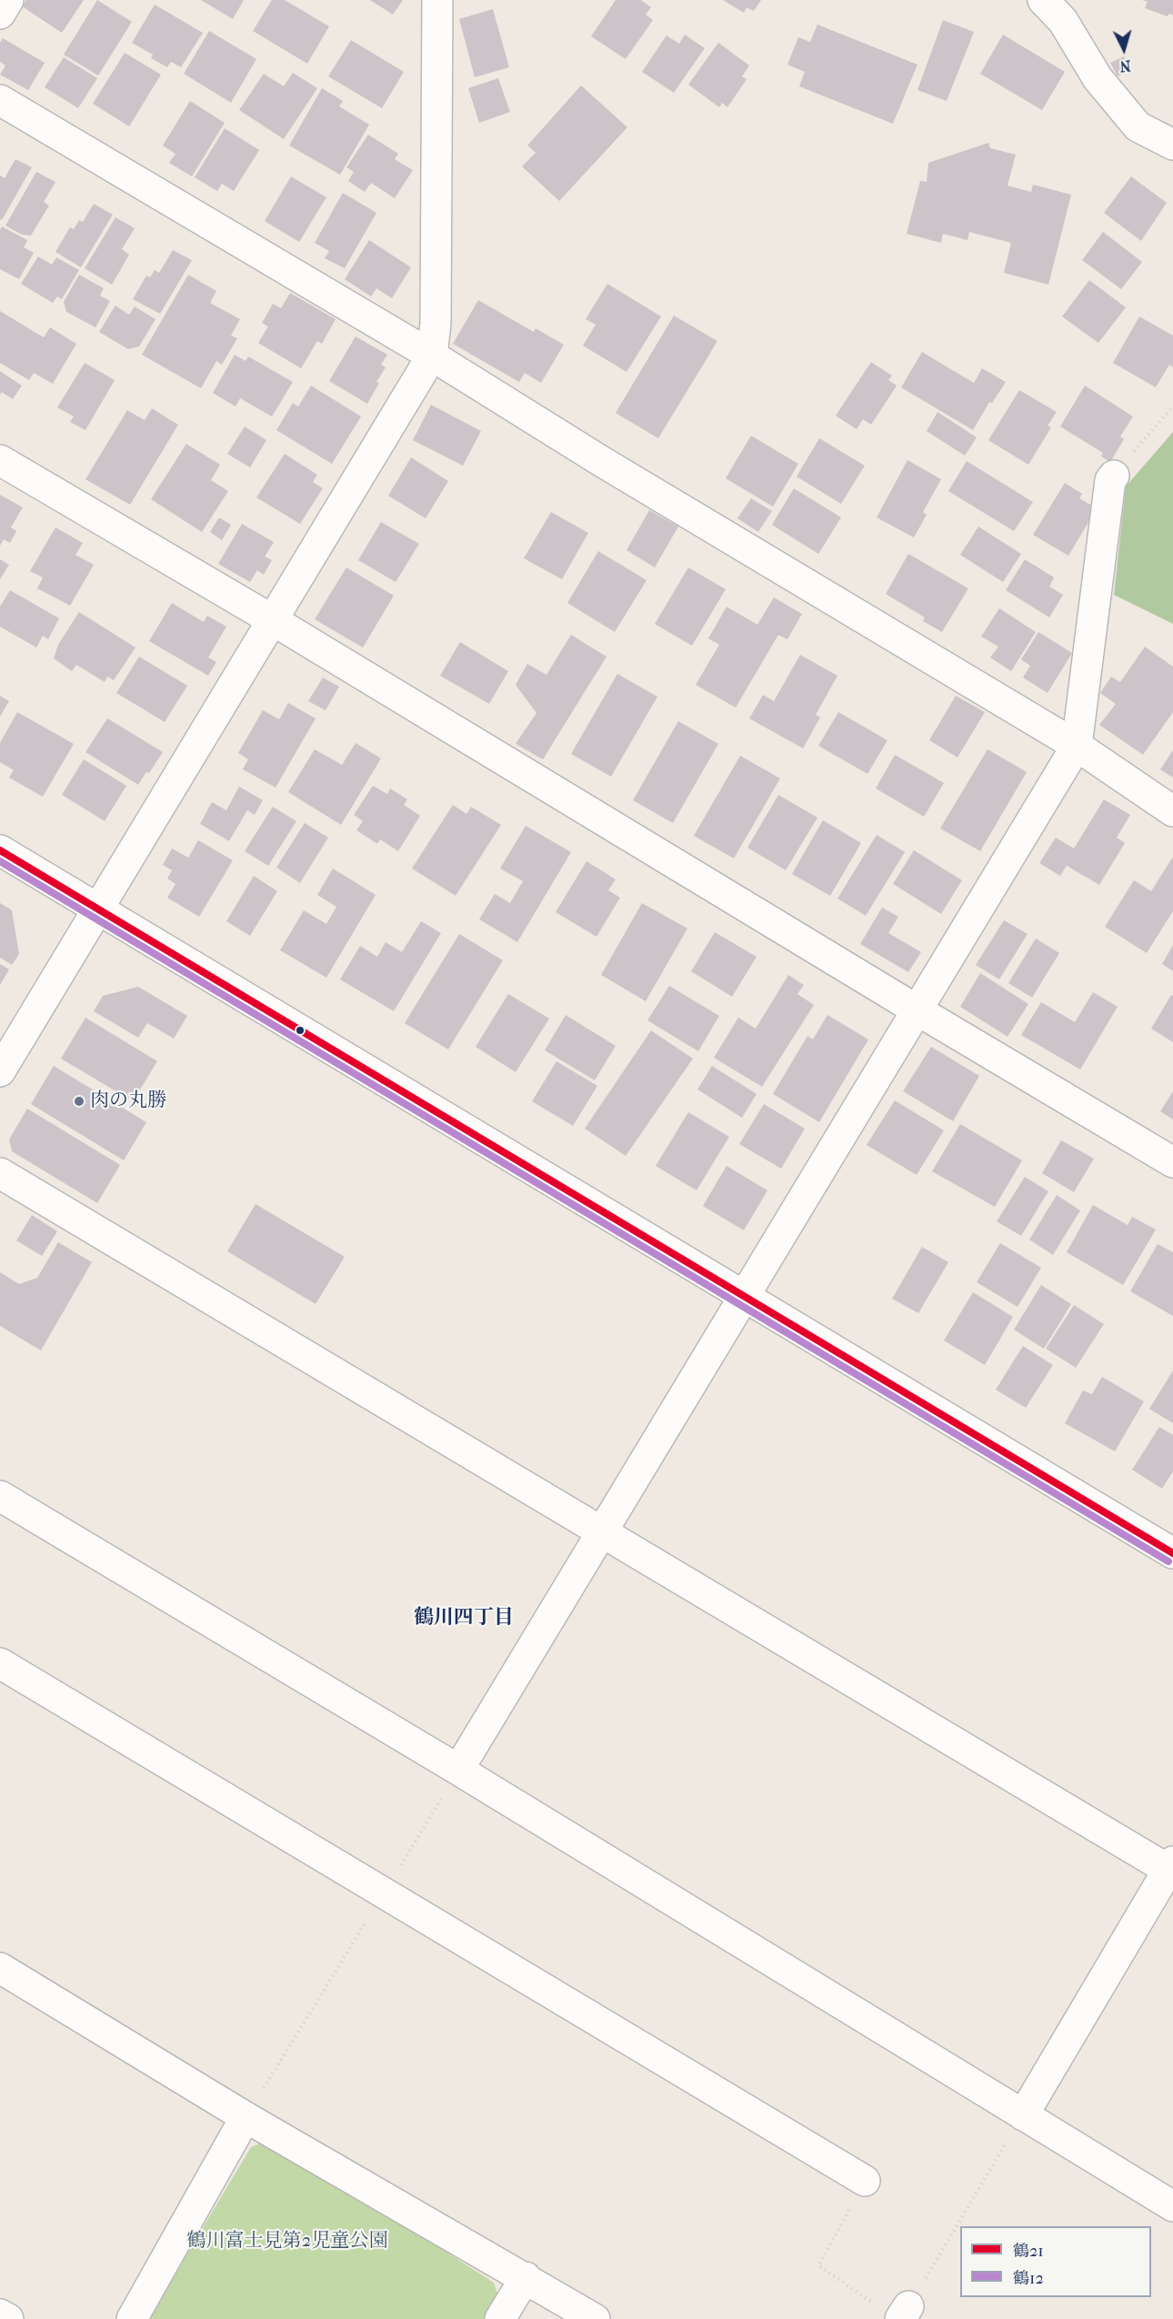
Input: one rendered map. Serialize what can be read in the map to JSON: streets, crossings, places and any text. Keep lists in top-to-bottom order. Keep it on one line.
{"districts":["鶴川四丁目"],"parks":["鶴川富士見第2児童公園"],"places":["肉の丸勝"],"lines":["transit line 鶴21","transit line 鶴12"],"legend":["鶴21","鶴12"],"north":"bottom"}
